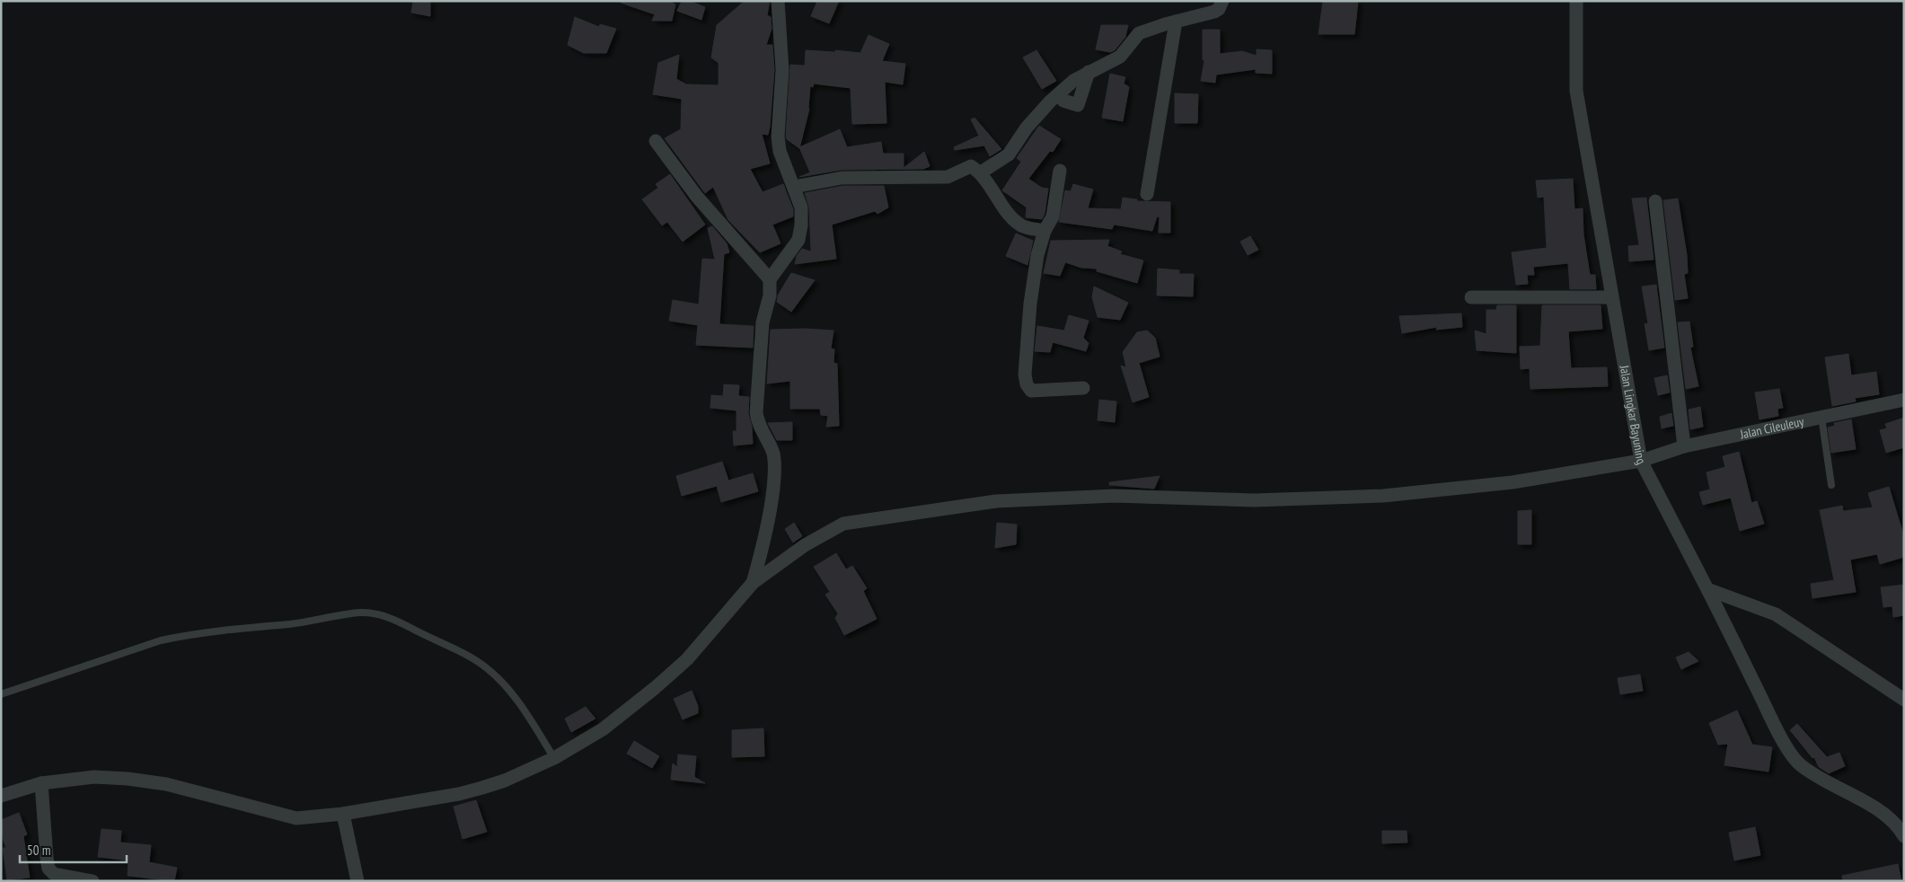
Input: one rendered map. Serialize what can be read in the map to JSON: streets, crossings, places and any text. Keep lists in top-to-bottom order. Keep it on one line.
{"streets":{"street":["Jalan Lingkar Bayuning","Jalan Cileuleuy"]},"crossings":[["Jalan Lingkar Bayuning","Jalan Cileuleuy"]],"scale_bar":"50 m"}
